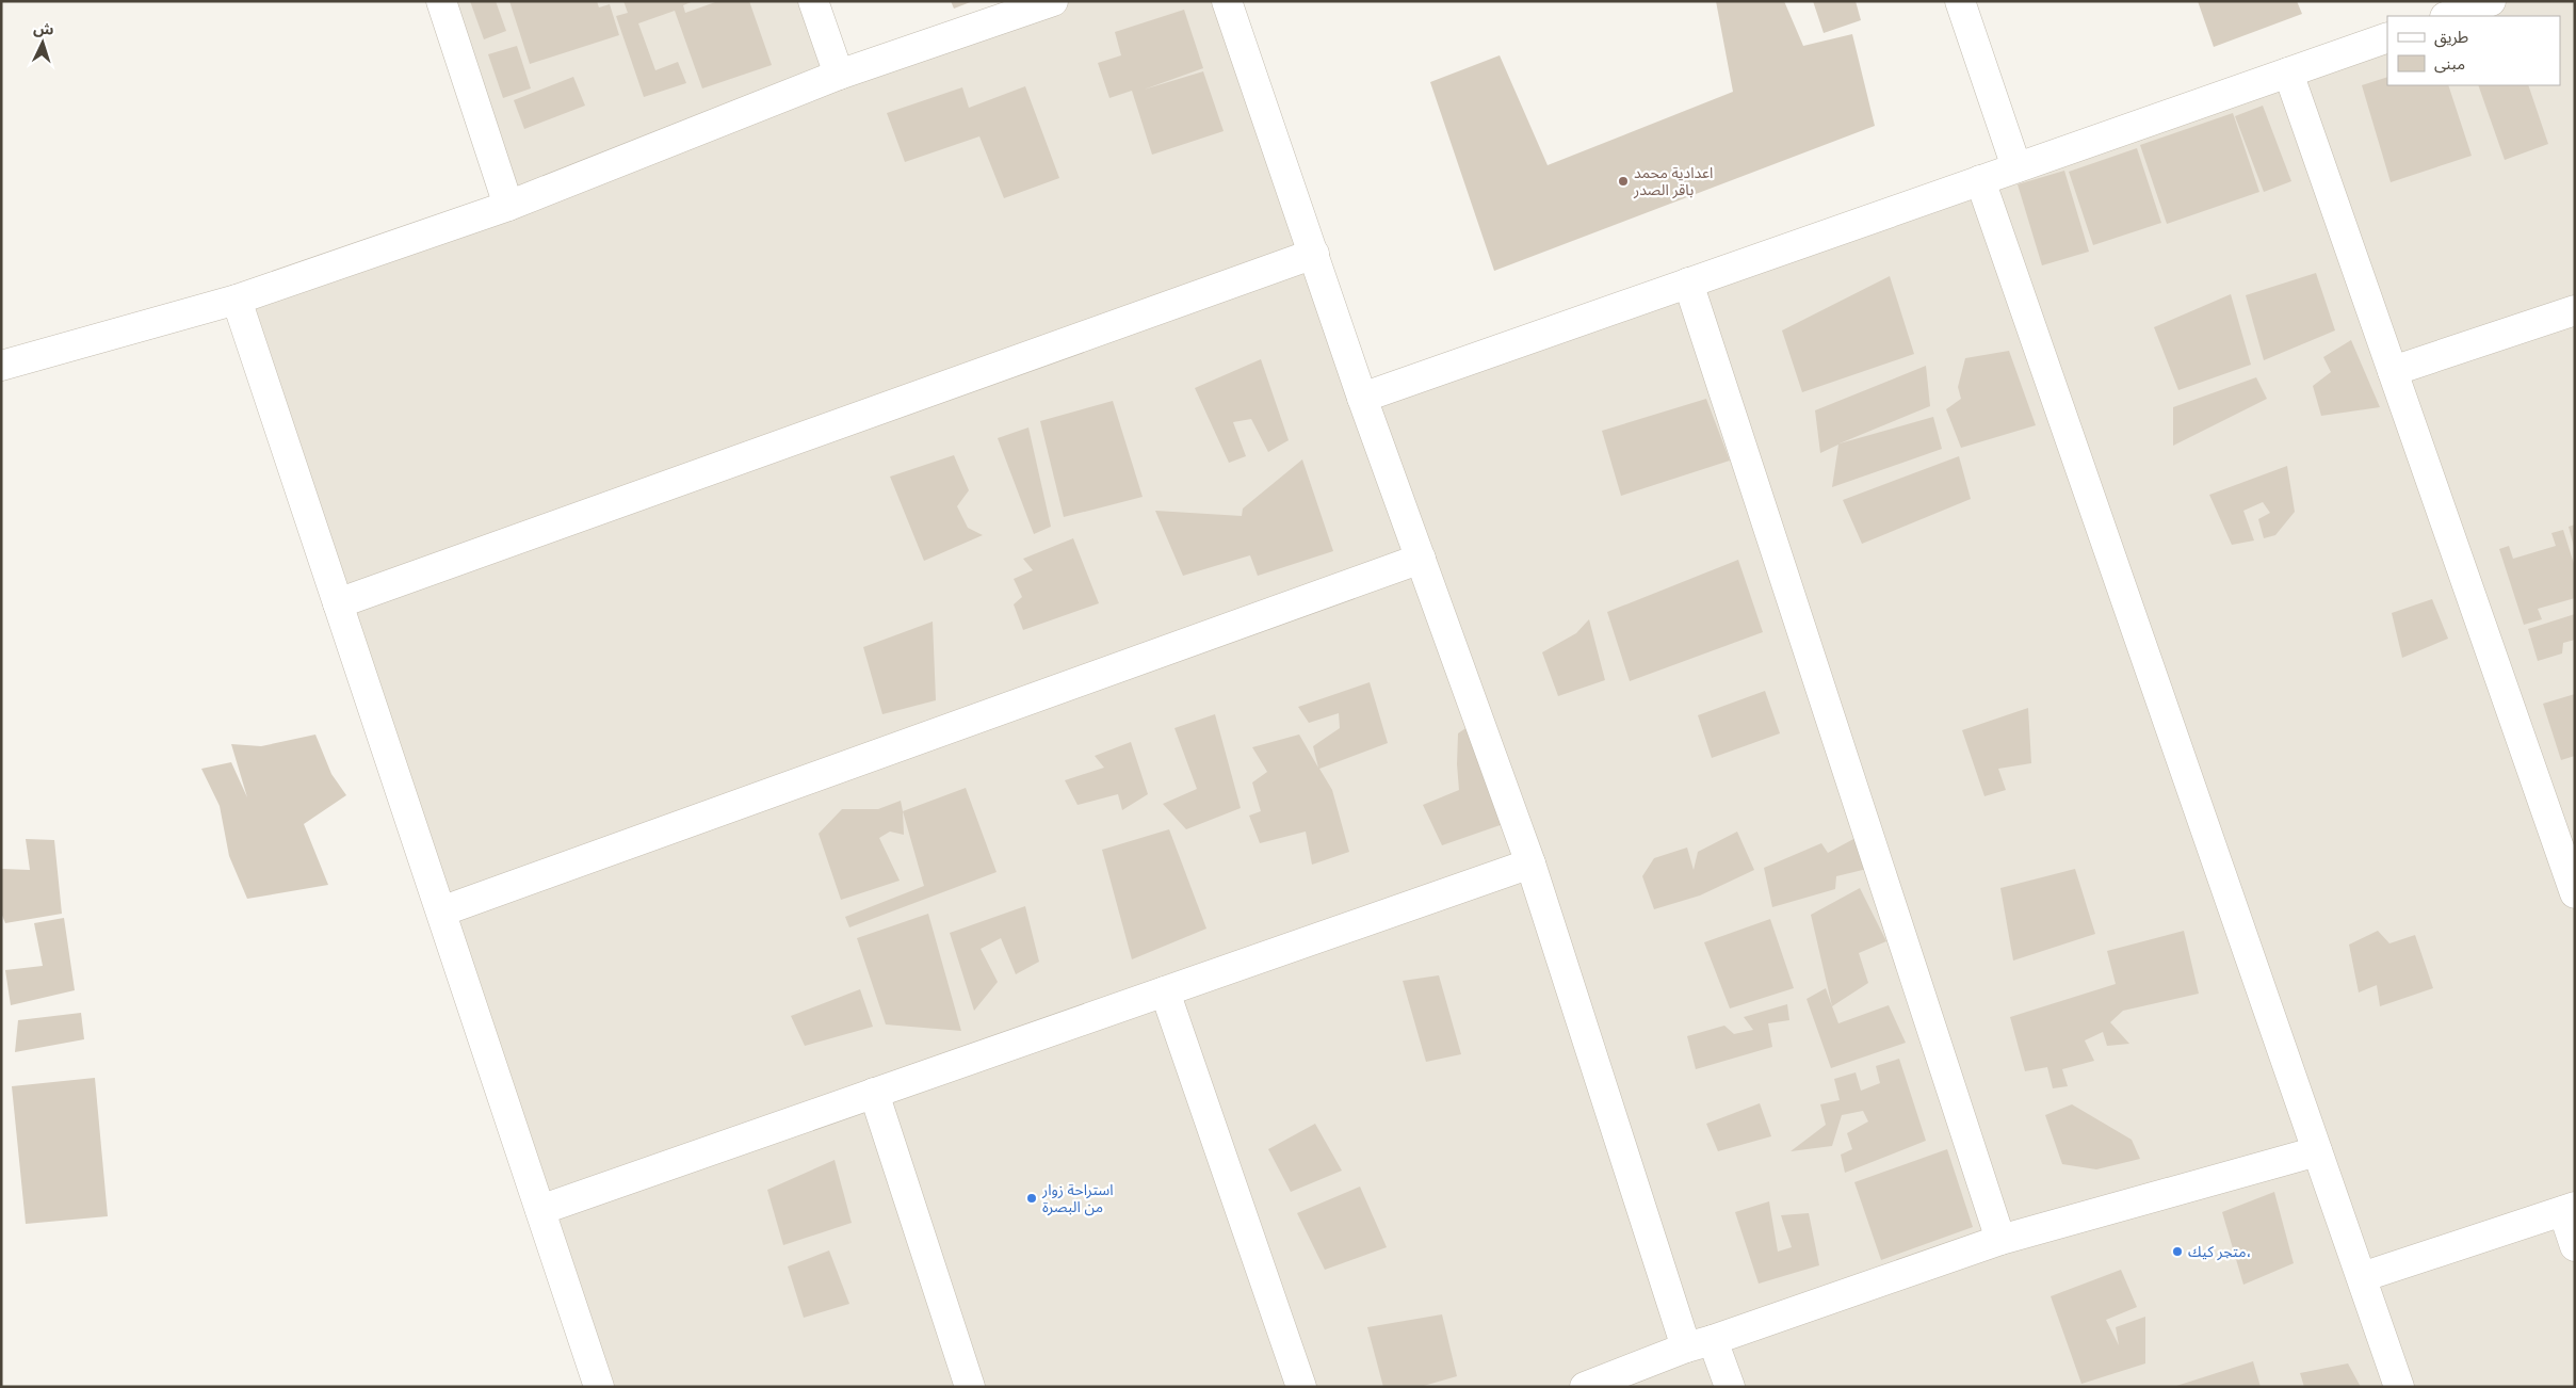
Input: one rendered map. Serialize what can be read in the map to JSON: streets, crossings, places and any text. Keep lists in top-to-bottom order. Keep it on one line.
{"places":["اعدادية محمد باقر الصدر","استراحة زوار من البصرة","متجر كيك،"],"legend":["طريق","مبنى"],"north":"top"}
